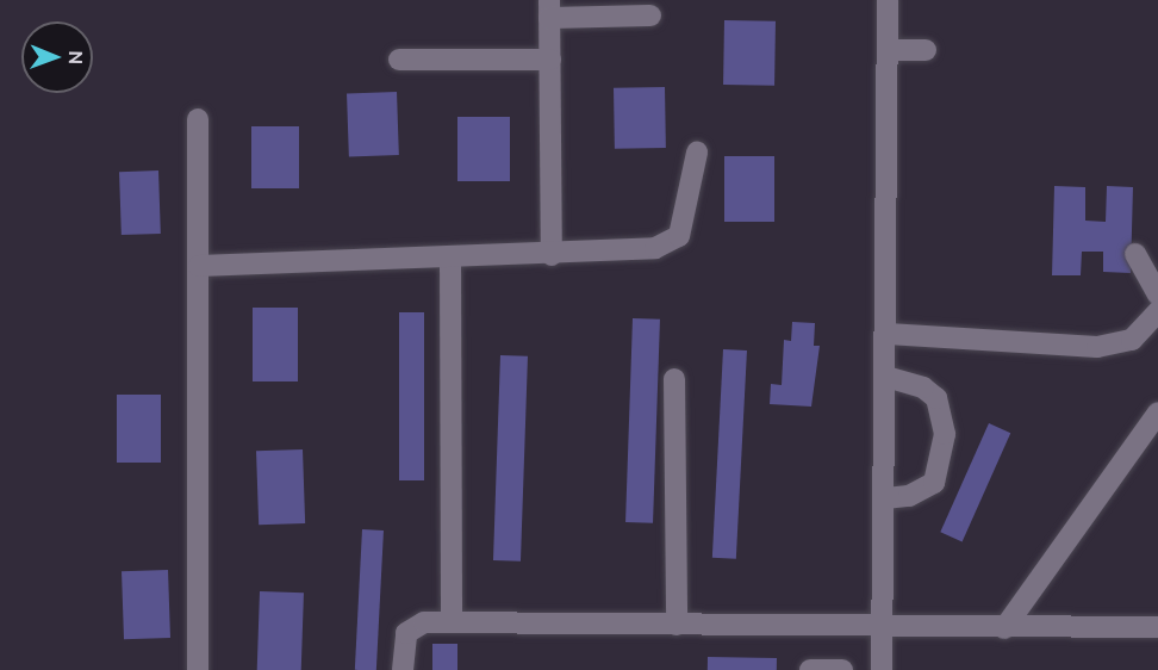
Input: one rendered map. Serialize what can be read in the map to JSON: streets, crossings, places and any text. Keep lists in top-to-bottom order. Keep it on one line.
{"north":"right"}
